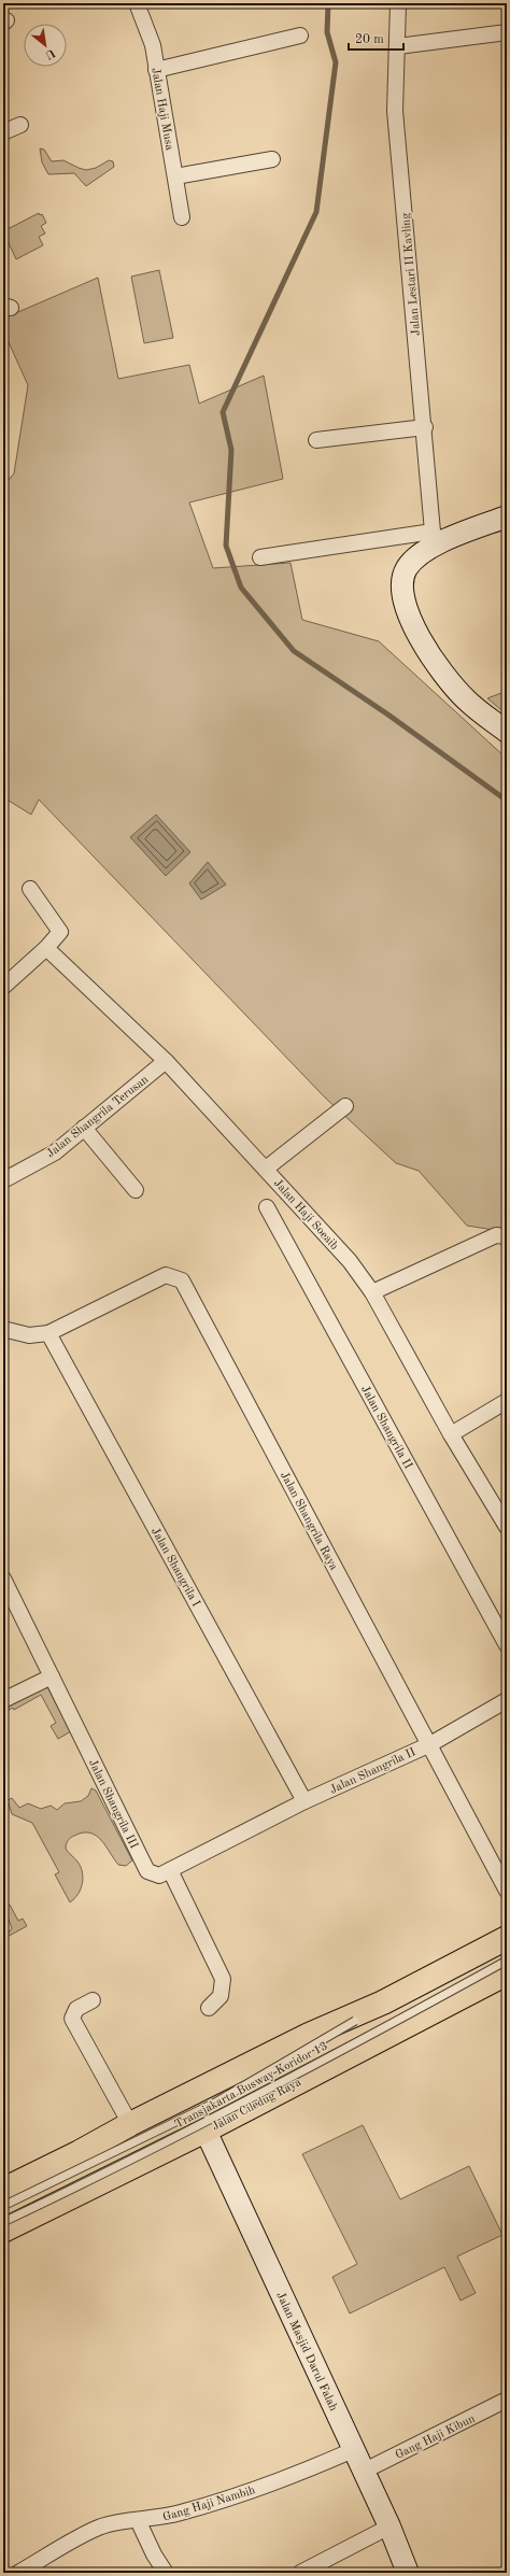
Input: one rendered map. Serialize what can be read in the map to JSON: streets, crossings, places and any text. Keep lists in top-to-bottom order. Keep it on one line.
{"streets":{"main road":["Jalan Ciledug Raya"],"street":["Jalan Haji Musa","Jalan Lestari II Kavling","Jalan Shangrila Terusan","Jalan Haji Soeaib","Jalan Shangrila II","Jalan Shangrila Raya","Jalan Shangrila I","Jalan Shangrila III","Jalan Masjid Darul Falah","Gang Haji Kibun","Gang Haji Nambih"],"lane":["Transjakarta Busway Koridor 13"]},"crossings":[["Jalan Shangrila Terusan","Jalan Haji Soeaib"],["Jalan Shangrila II","Jalan Shangrila Raya"],["Jalan Shangrila II","Jalan Shangrila I"],["Jalan Shangrila II","Jalan Shangrila III"],["Jalan Shangrila Raya","Jalan Shangrila I"],["Jalan Shangrila I","Jalan Shangrila III"],["Jalan Ciledug Raya","Jalan Masjid Darul Falah"],["Jalan Masjid Darul Falah","Gang Haji Kibun"],["Jalan Masjid Darul Falah","Gang Haji Nambih"]],"scale_bar":"20 m","north":"bottom right"}
